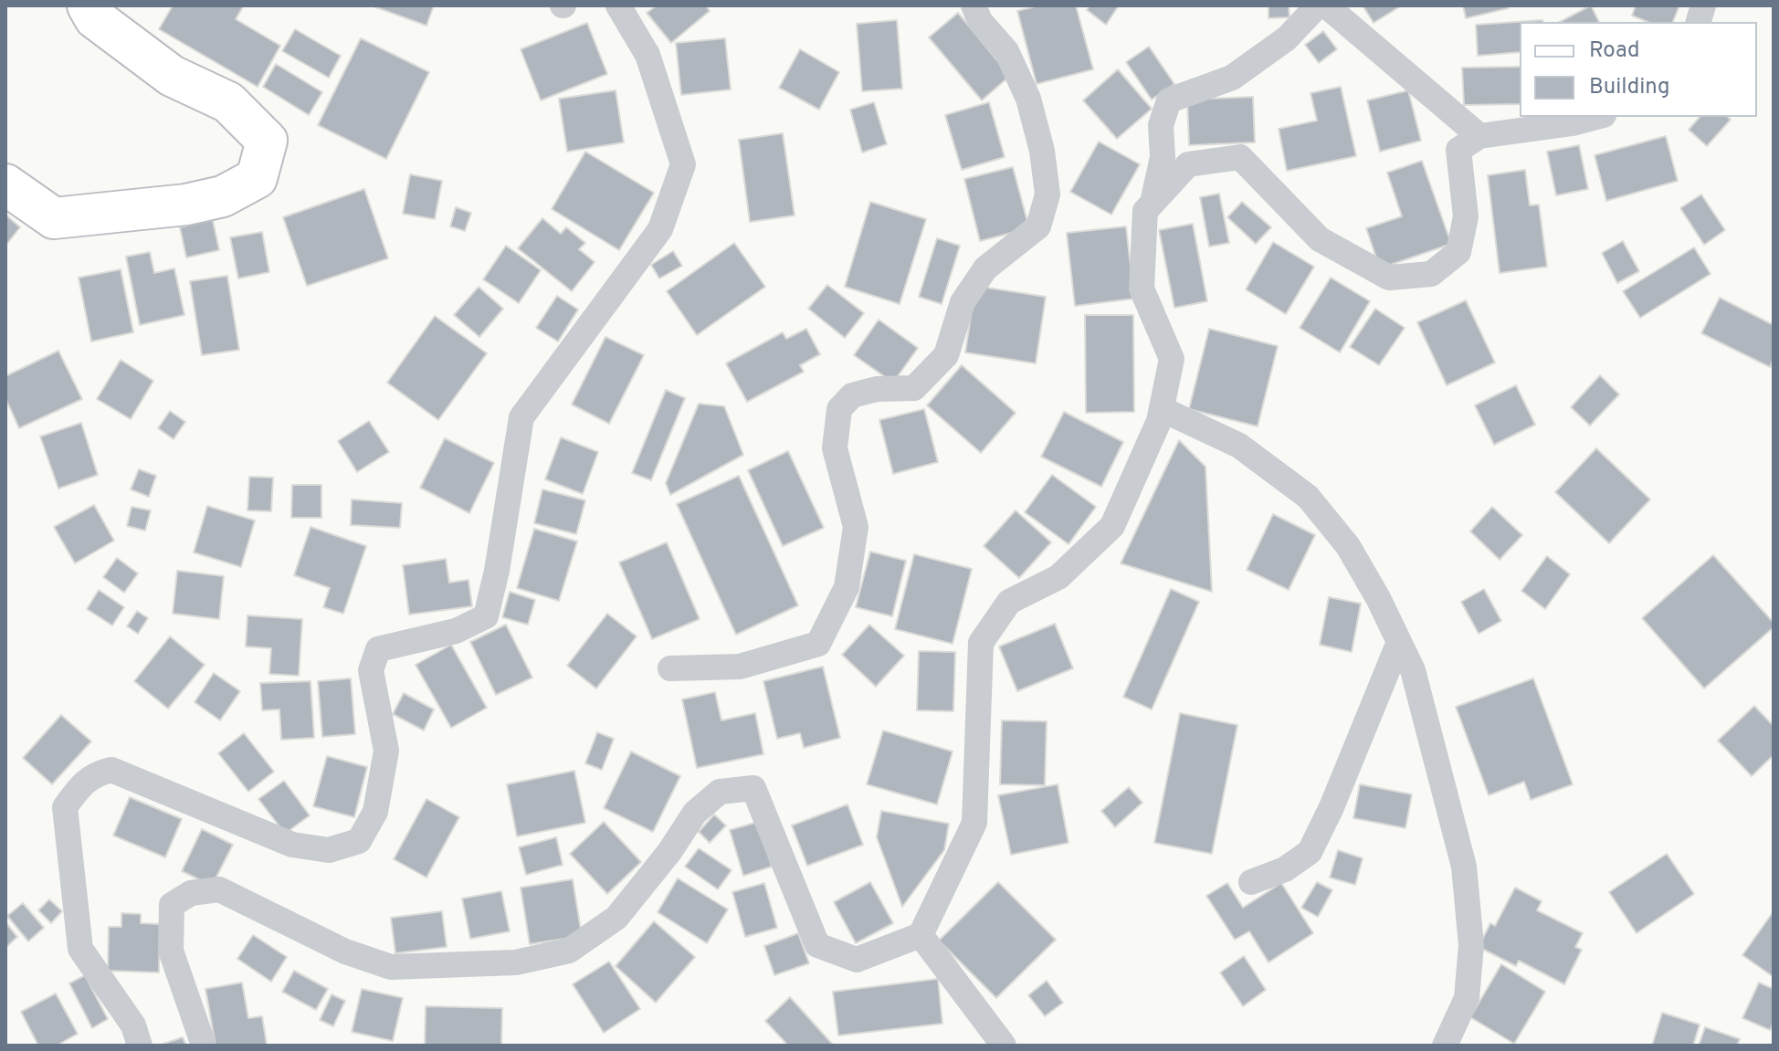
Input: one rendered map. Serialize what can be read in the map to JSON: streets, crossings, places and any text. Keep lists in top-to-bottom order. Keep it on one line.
{"legend":["Road","Building"]}
